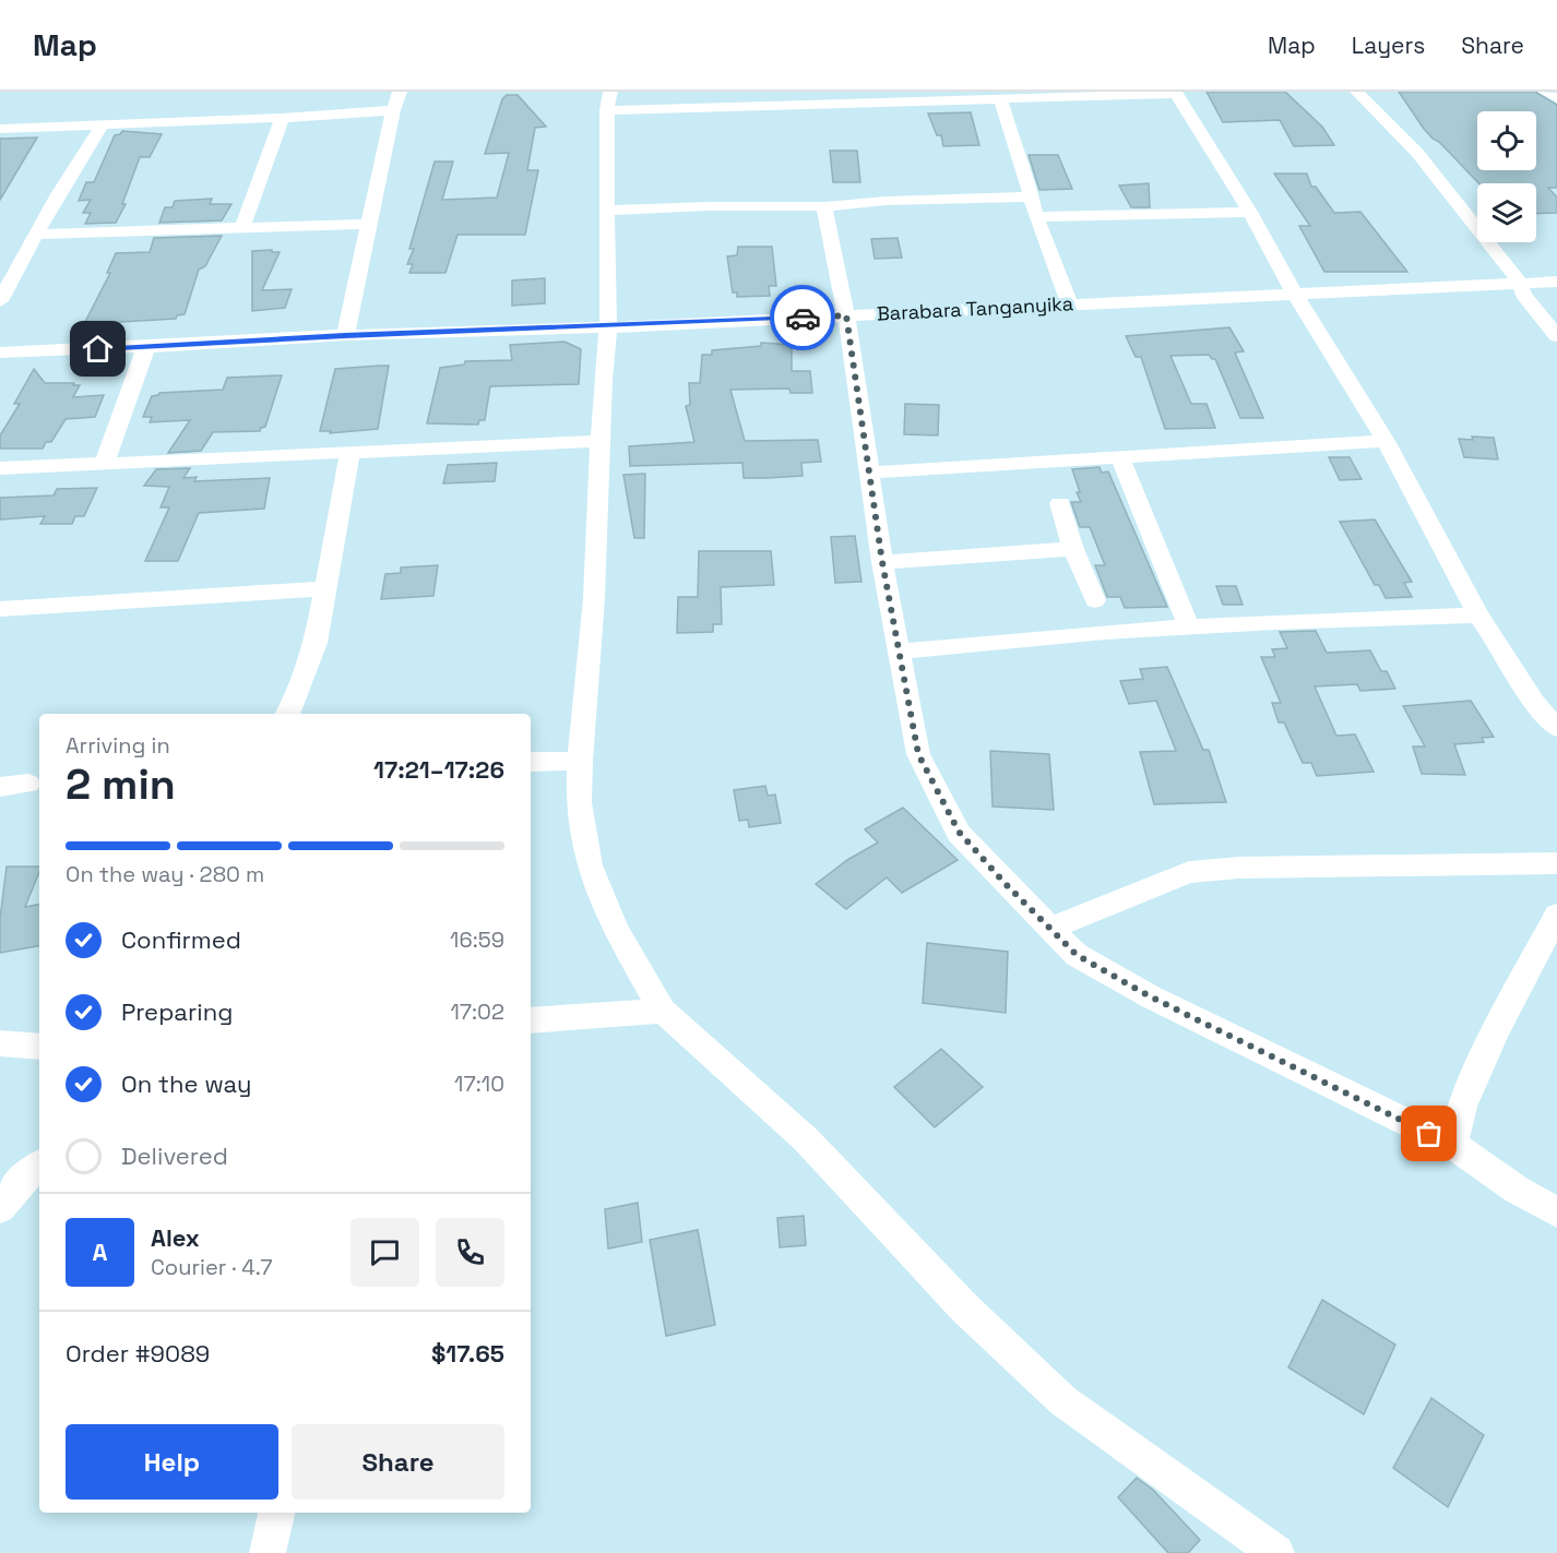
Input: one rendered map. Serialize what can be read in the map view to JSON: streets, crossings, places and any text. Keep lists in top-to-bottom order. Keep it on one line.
{"streets":{"street":["Barabara Tanganyika"]},"page":{"header":"Map","nav":["Map","Layers","Share"],"heading":["2 min","Arriving in","17:21–17:26"],"panel":["Alex","Courier · 4.7","Order #9089","$17.65"],"bar":"On the way · 280 m","list":[["Confirmed","16:59"],["Preparing","17:02"],["On the way","17:10"],"Delivered"],"round":"A","buttons":["Help","Share"]}}
